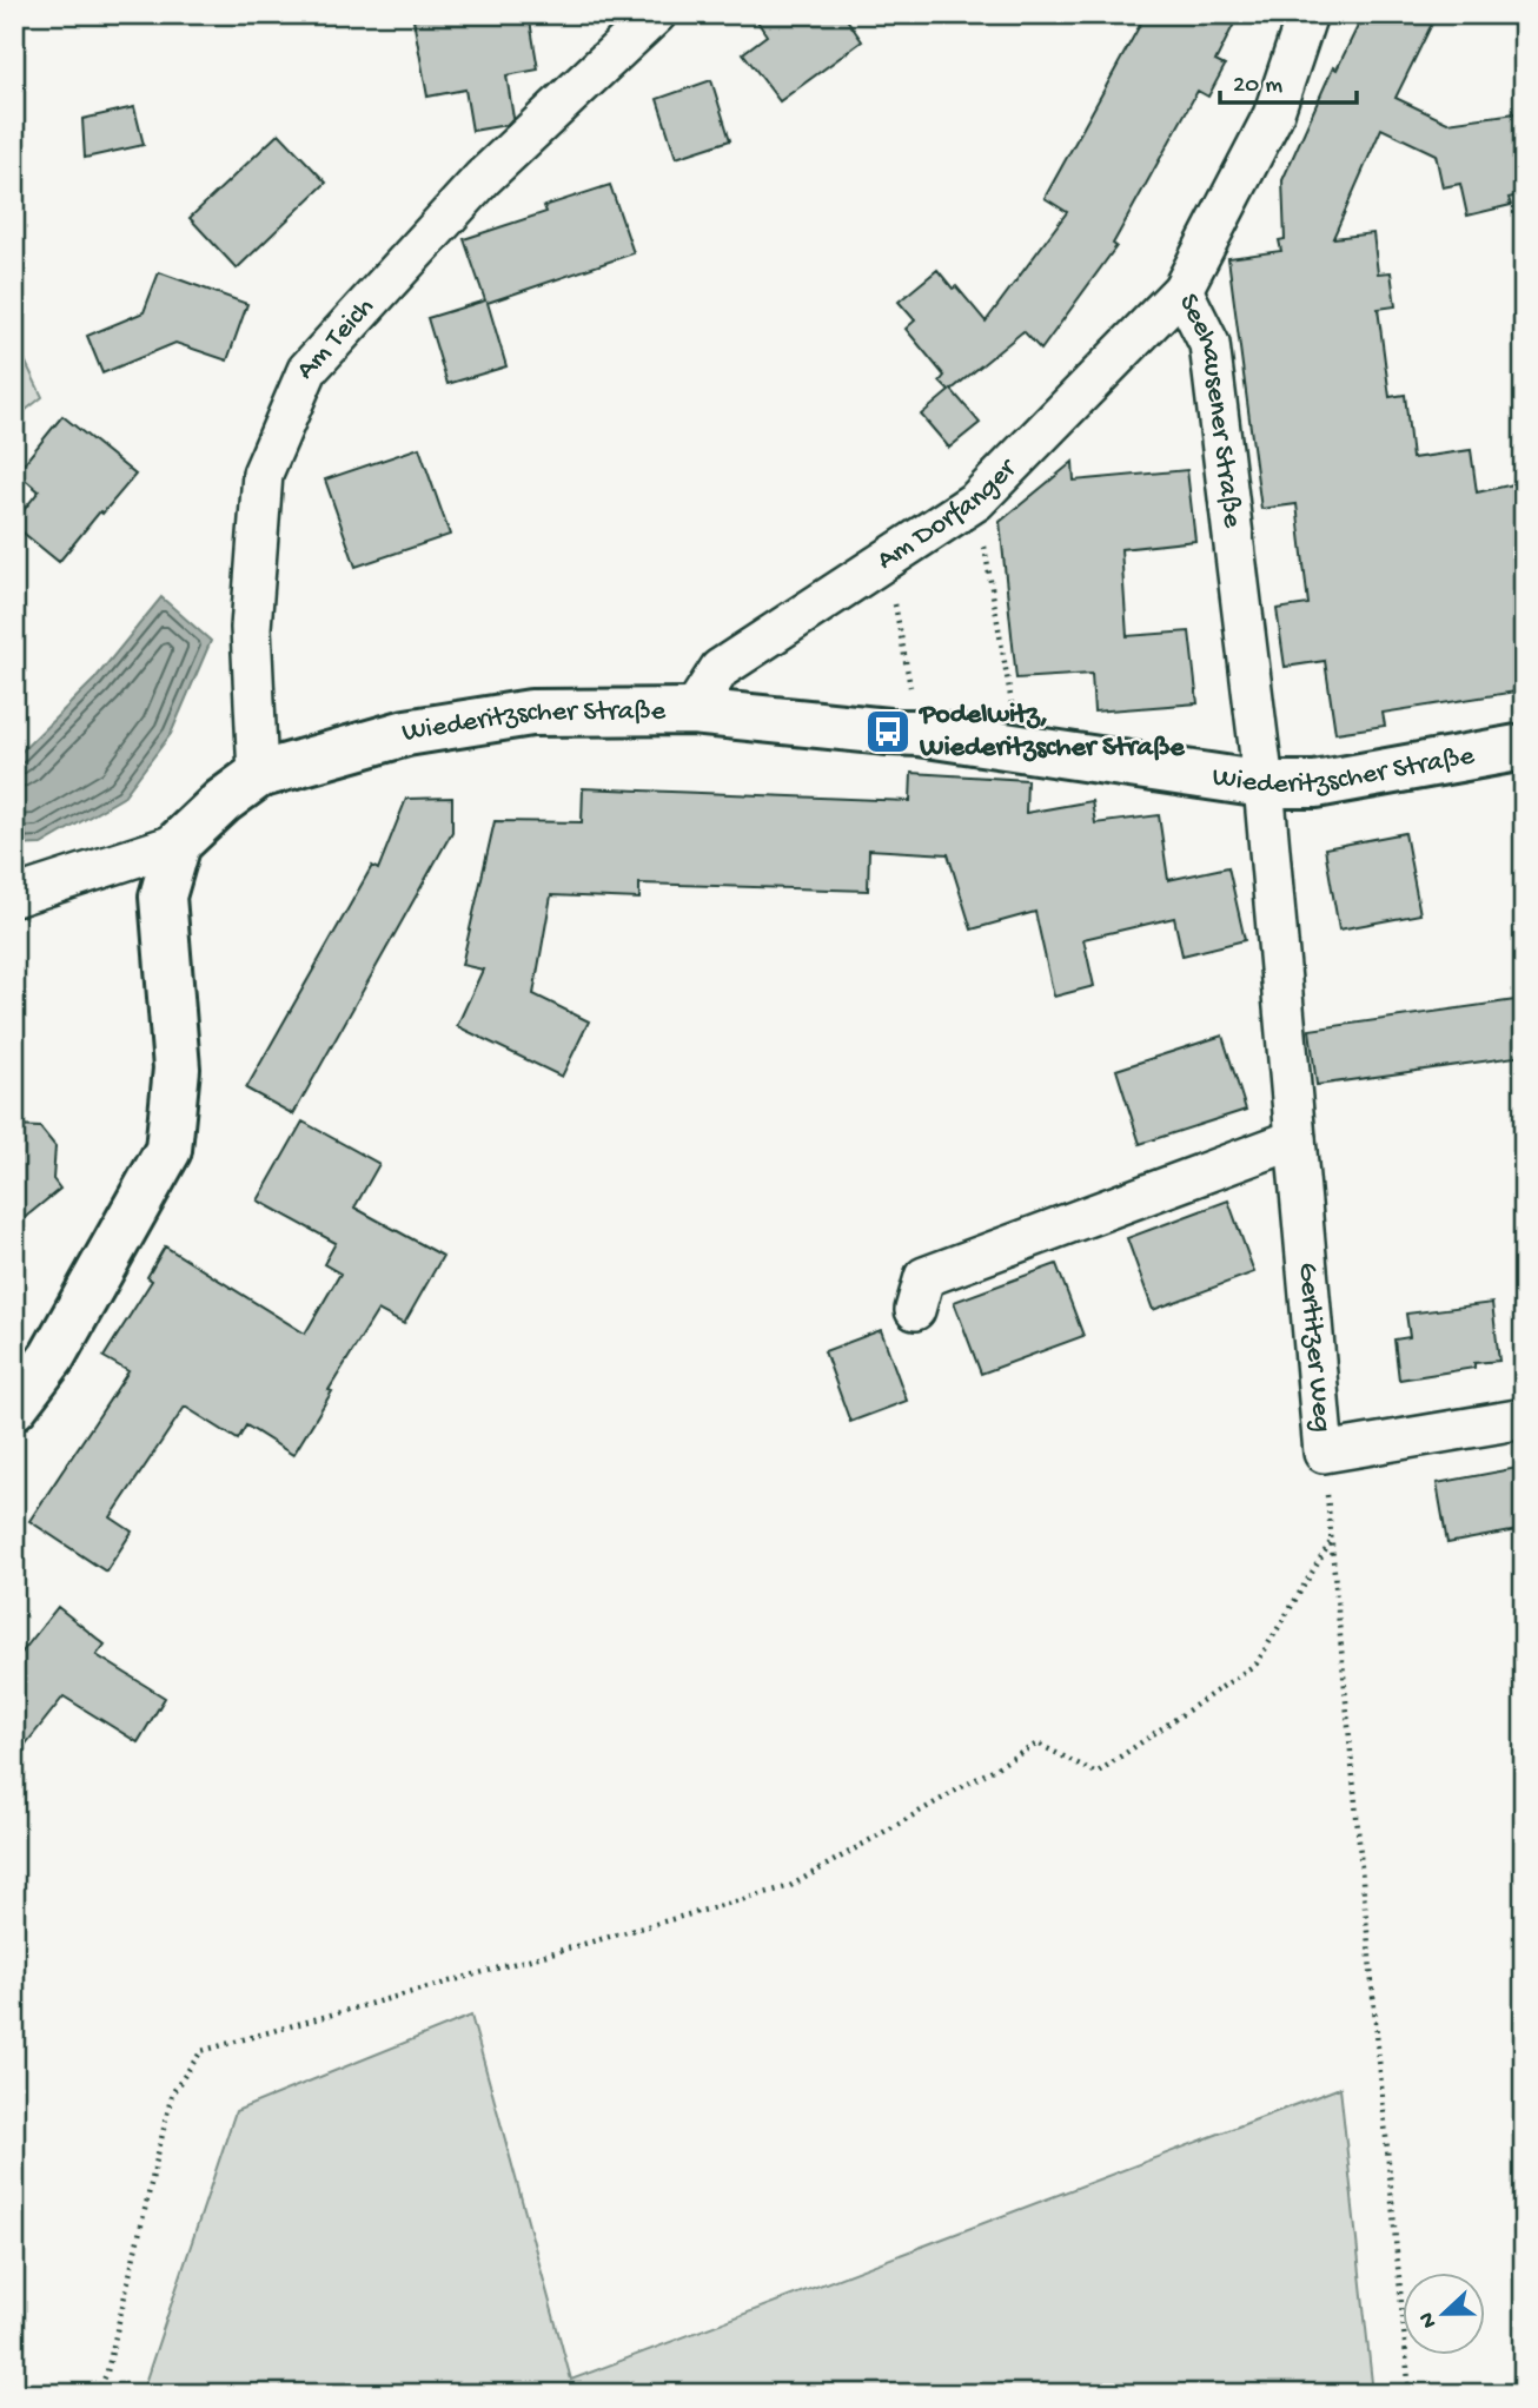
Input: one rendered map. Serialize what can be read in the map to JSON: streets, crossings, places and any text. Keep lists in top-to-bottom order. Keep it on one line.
{"streets":{"street":["Am Teich","Seehausener Straße","Am Dorfanger","Wiederitzscher Straße","Gertitzer Weg"]},"crossings":[["Am Teich","Wiederitzscher Straße"],["Seehausener Straße","Am Dorfanger"],["Seehausener Straße","Wiederitzscher Straße"],["Seehausener Straße","Gertitzer Weg"],["Am Dorfanger","Wiederitzscher Straße"],["Wiederitzscher Straße","Gertitzer Weg"]],"places":{"bus stop":["Podelwitz, Wiederitzscher Straße"]},"scale_bar":"20 m","north":"left"}
